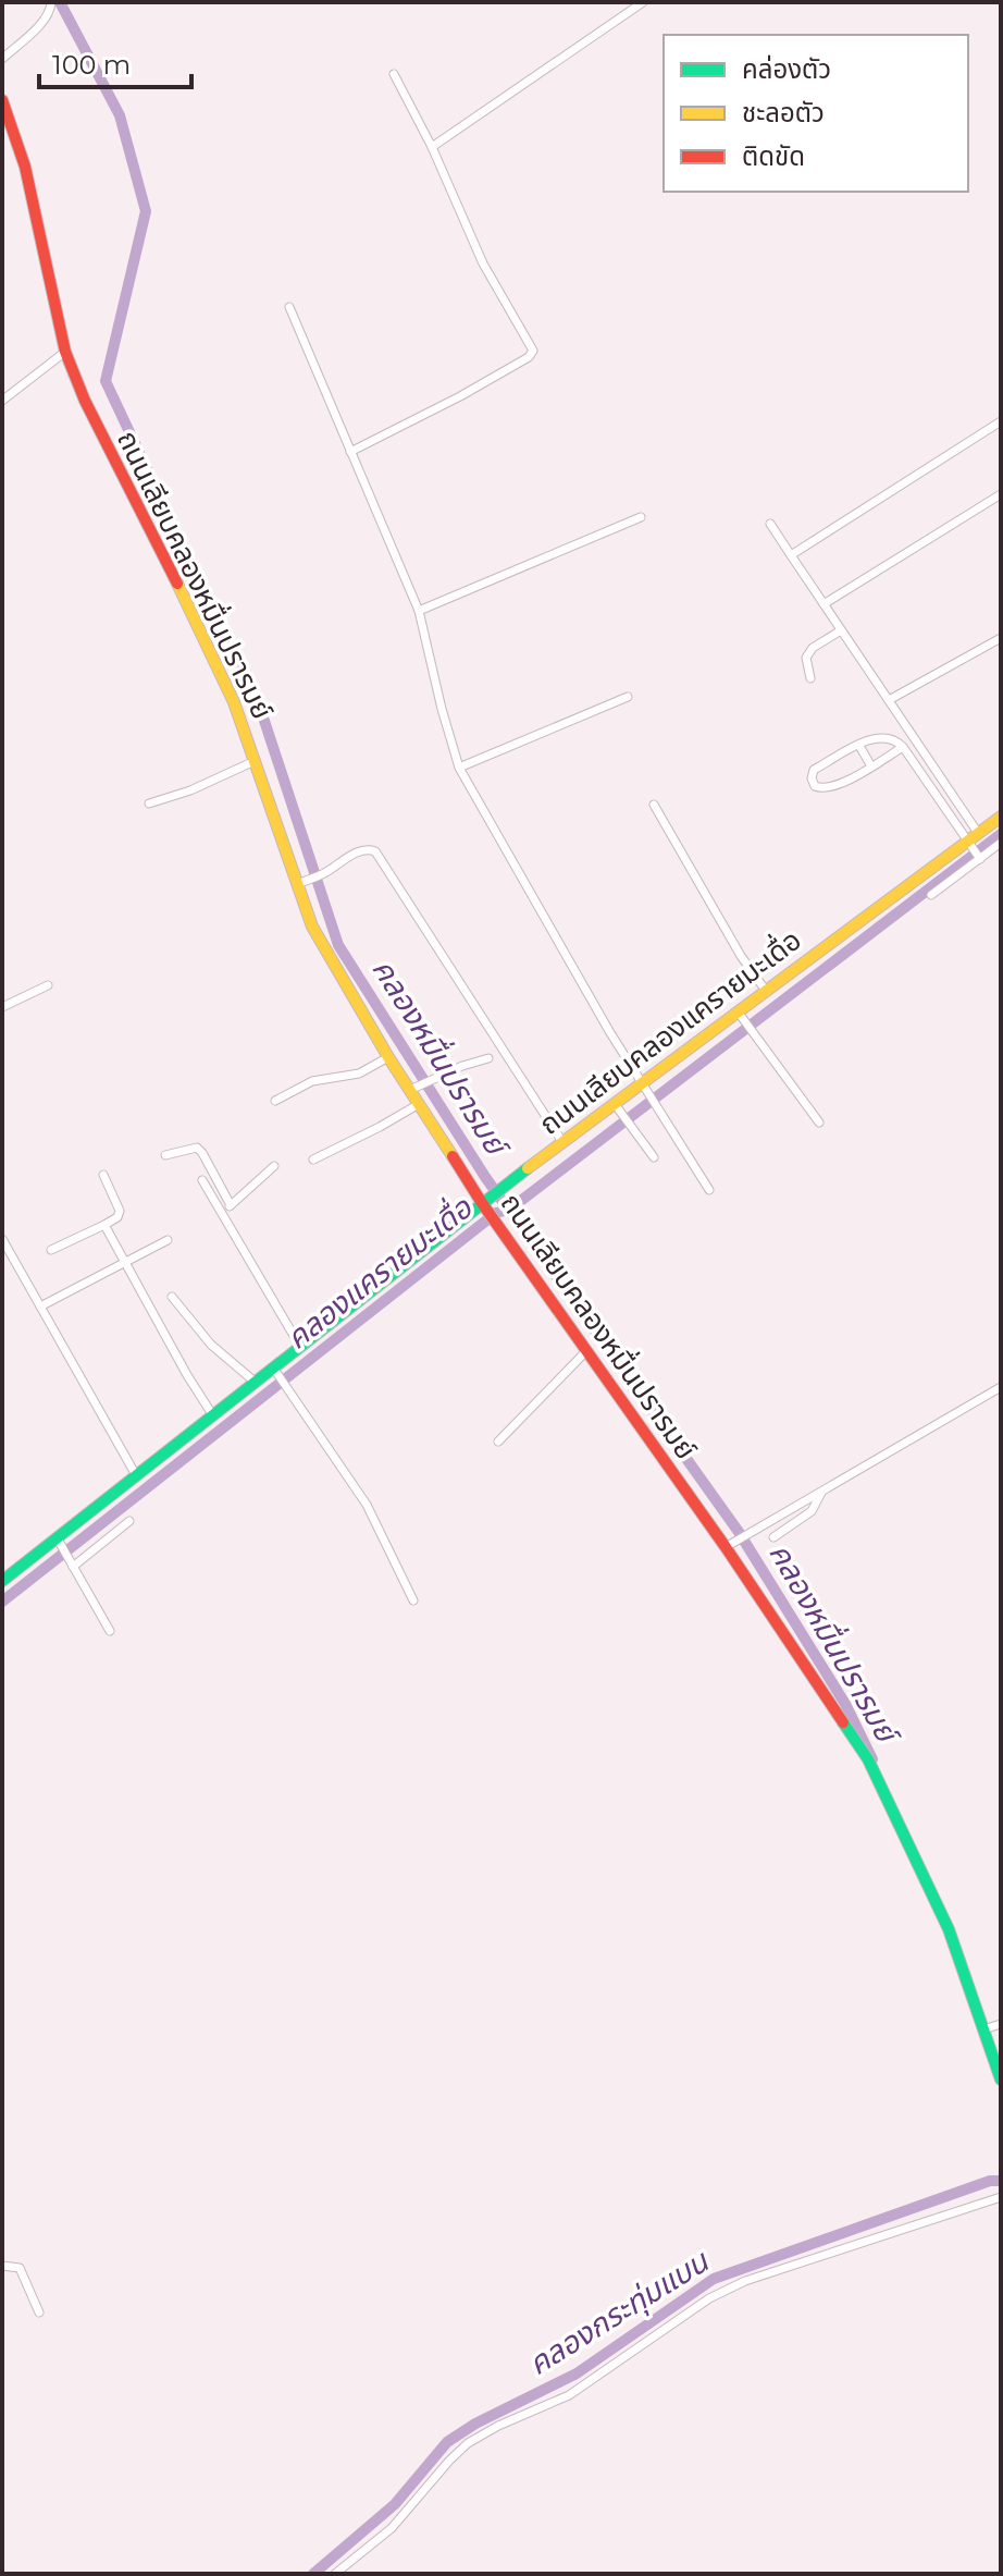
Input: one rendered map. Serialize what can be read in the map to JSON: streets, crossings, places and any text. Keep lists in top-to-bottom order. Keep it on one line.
{"streets":{"street":["ถนนเลียบคลองหมื่นปรารมย์","ถนนเลียบคลองแครายมะเดื่อ"]},"crossings":[["ถนนเลียบคลองหมื่นปรารมย์","ถนนเลียบคลองแครายมะเดื่อ"]],"water":["คลองหมื่นปรารมย์","คลองแครายมะเดื่อ","คลองกระทุ่มแบน"],"legend":["คล่องตัว","ชะลอตัว","ติดขัด"],"scale_bar":"100 m"}
